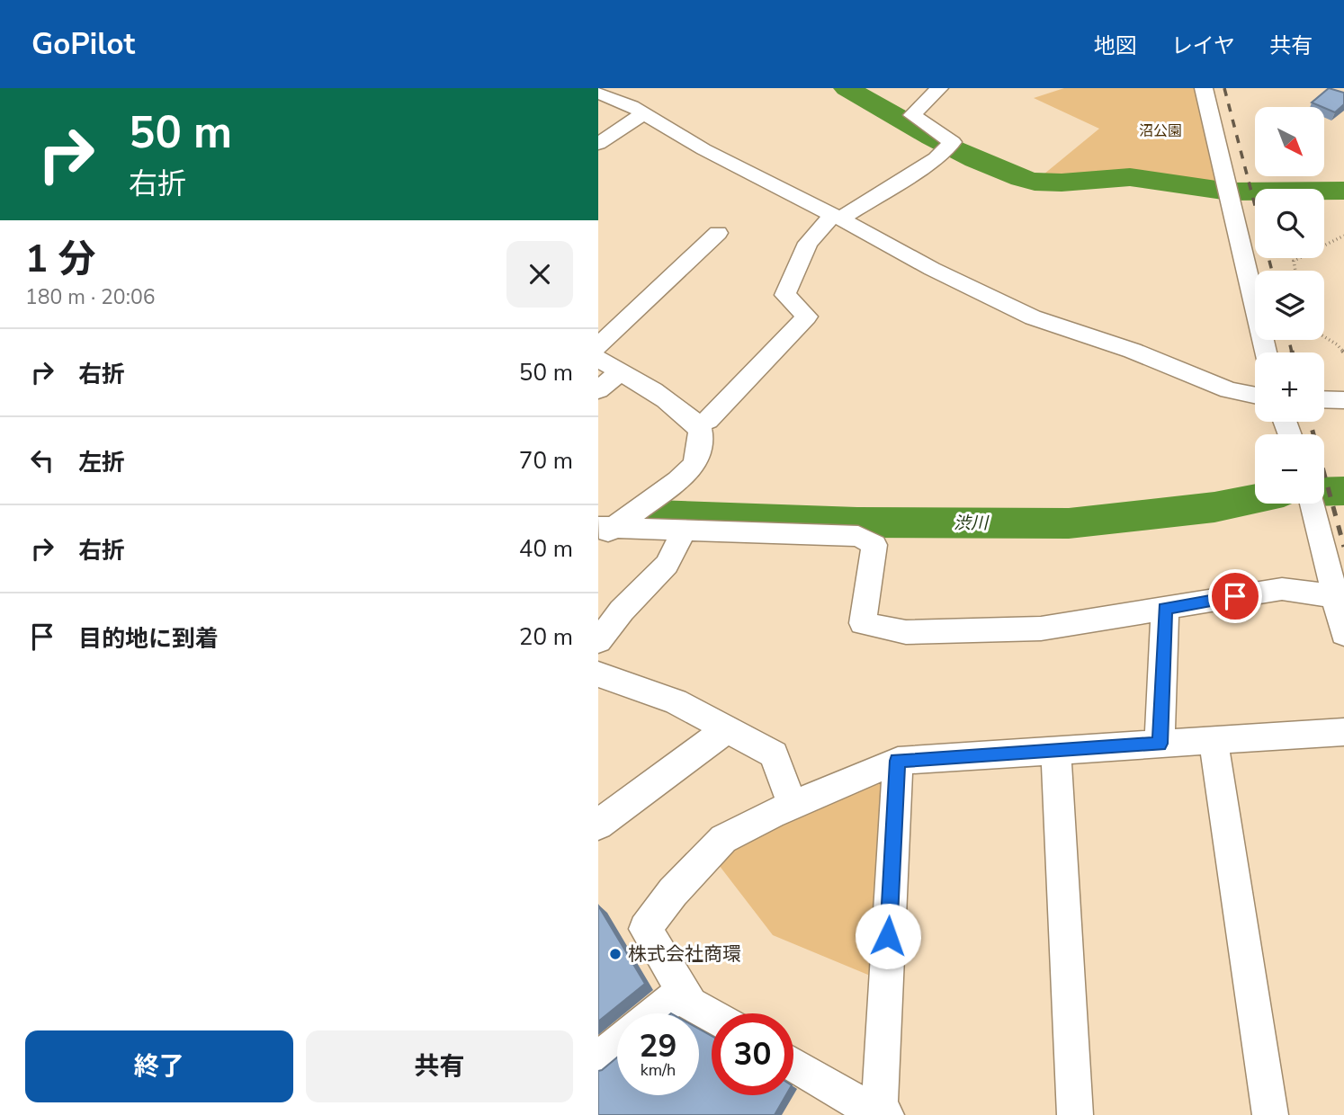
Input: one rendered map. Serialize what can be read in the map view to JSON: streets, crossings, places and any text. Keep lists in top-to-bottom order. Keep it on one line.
{"water":["渋川"],"parks":["沼公園"],"places":["株式会社商環"],"north":"bottom right","page":{"header":"GoPilot","nav":["地図","レイヤ","共有"],"turn":["50 m","右折"],"map_buttons":["+","−"],"heading":["1 分","180 m · 20:06"],"list":[{"name":"右折","value":"50 m"},{"name":"左折","value":"70 m"},{"name":"右折","value":"40 m"},{"name":"目的地に到着","value":"20 m"}],"speed":"29 km/h","limit":"30","buttons":["終了","共有"]}}
